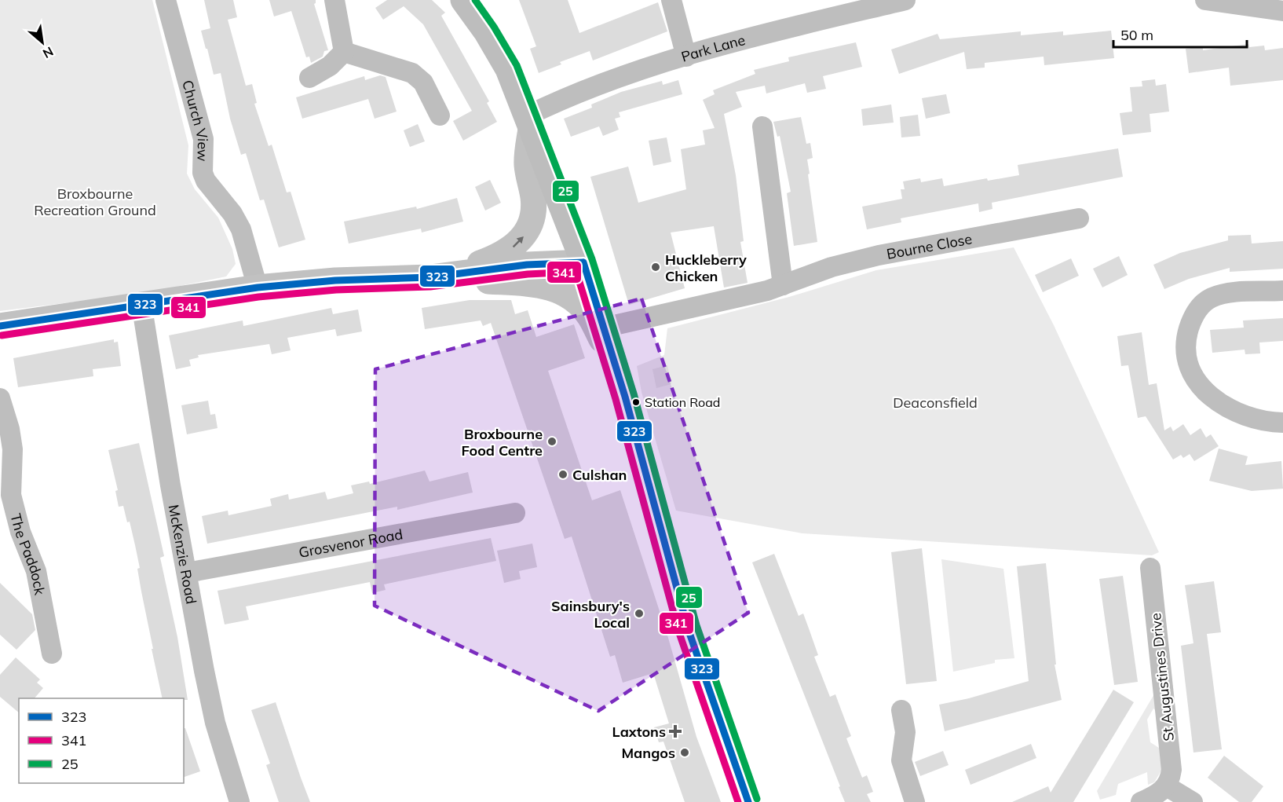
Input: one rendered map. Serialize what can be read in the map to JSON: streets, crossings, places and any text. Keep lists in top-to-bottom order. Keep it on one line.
{"streets":{"street":["Park Lane","Church View","Bourne Close","Grosvenor Road","The Paddock","McKenzie Road","St Augustines Drive"]},"crossings":[["Grosvenor Road","McKenzie Road"]],"parks":["Broxbourne Recreation Ground","Deaconsfield"],"places":{"other":["Huckleberry Chicken","Station Road","Broxbourne Food Centre","Culshan","Sainsbury's Local","Mangos"],"health":["Laxtons"]},"lines":["transit line 25","transit line 323","transit line 341"],"legend":["323","341","25"],"scale_bar":"50 m","north":"bottom right"}
